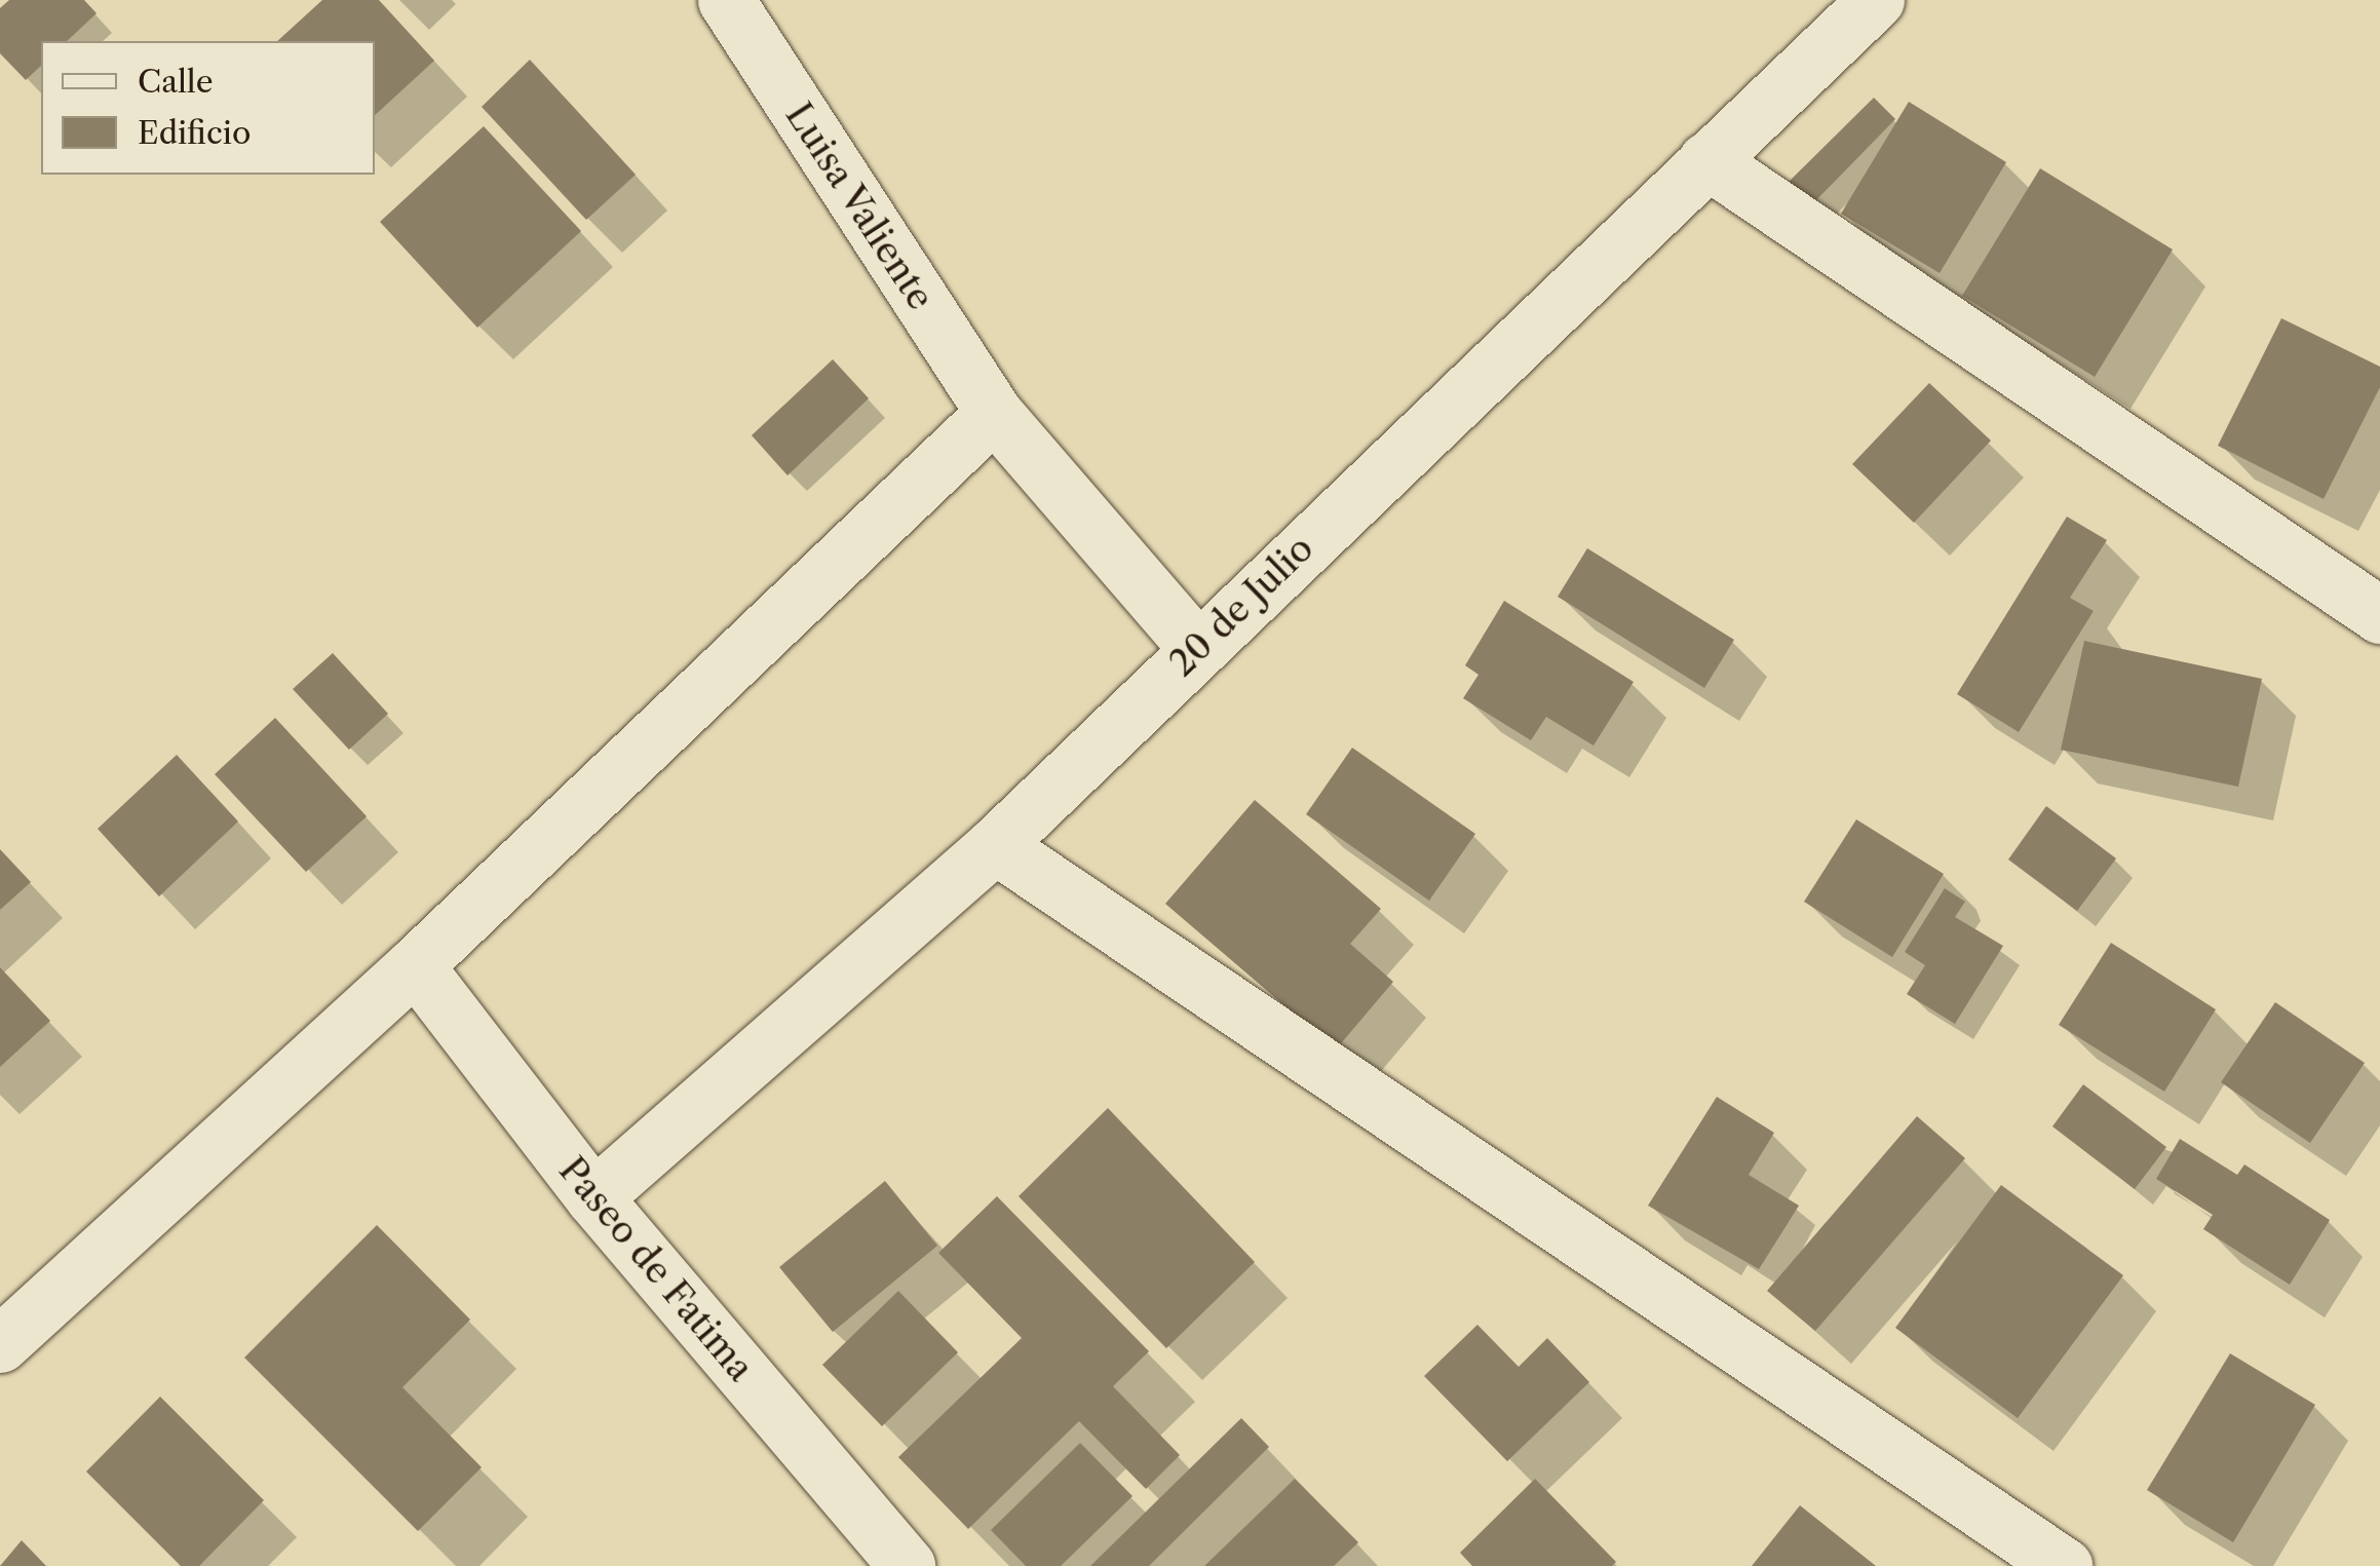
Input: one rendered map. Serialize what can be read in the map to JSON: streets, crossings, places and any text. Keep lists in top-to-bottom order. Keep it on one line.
{"streets":{"street":["Luisa Valiente","20 de Julio","Paseo de Fatima"]},"crossings":[["Luisa Valiente","20 de Julio"],["20 de Julio","Paseo de Fatima"]],"legend":["Calle","Edificio"]}
